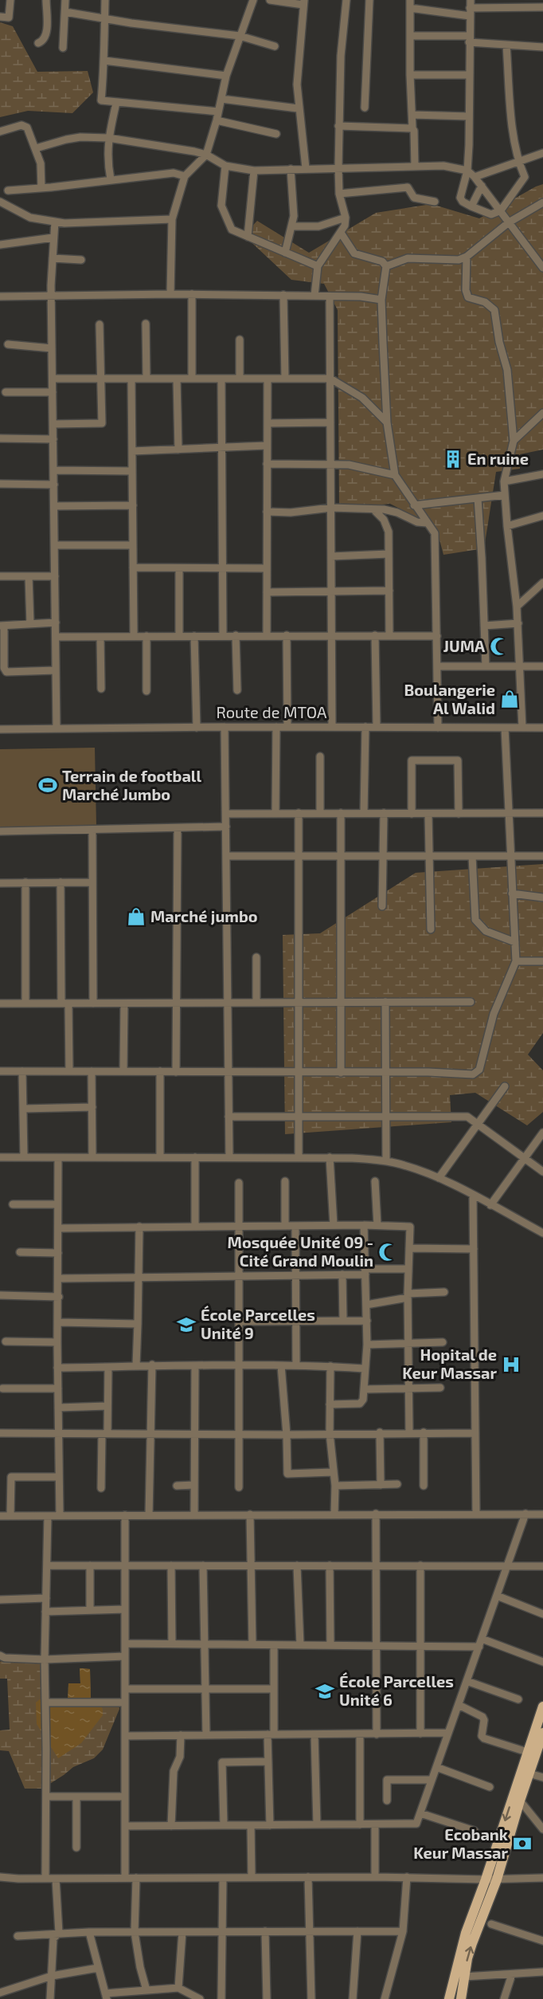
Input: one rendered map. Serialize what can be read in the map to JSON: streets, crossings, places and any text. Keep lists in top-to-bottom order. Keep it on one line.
{"streets":{"street":["Route de MTOA"]},"places":{"building":["En ruine"],"mosque":["JUMA","Mosquée Unité 09 - Cité Grand Moulin"],"shop":["Boulangerie Al Walid","Marché jumbo"],"sports":["Terrain de football Marché Jumbo"],"school or university":["École Parcelles Unité 9","École Parcelles Unité 6"],"hospital":["Hopital de Keur Massar"],"bank":["Ecobank Keur Massar"]}}
